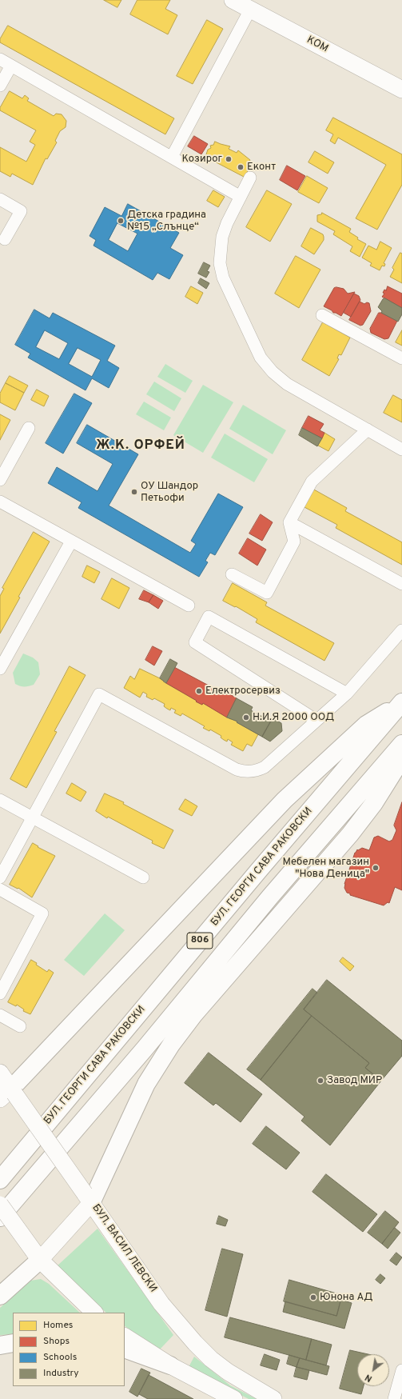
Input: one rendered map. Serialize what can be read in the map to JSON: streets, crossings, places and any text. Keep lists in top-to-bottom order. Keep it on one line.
{"streets":{"main road":["КОМ","БУЛ. ГЕОРГИ САВА РАКОВСКИ","806","БУЛ. ВАСИЛ ЛЕВСКИ"]},"districts":["Ж.К. ОРФЕЙ"],"places":["Козирог","Еконт","Детска градина №15 „Слънце“","ОУ Шандор Петьофи","Електросервиз","Н.И.Я 2000 ООД","Мебелен магазин \"Нова Деница\"","Завод МИР","Юнона АД"],"legend":["Homes","Shops","Schools","Industry"],"north":"bottom left"}
